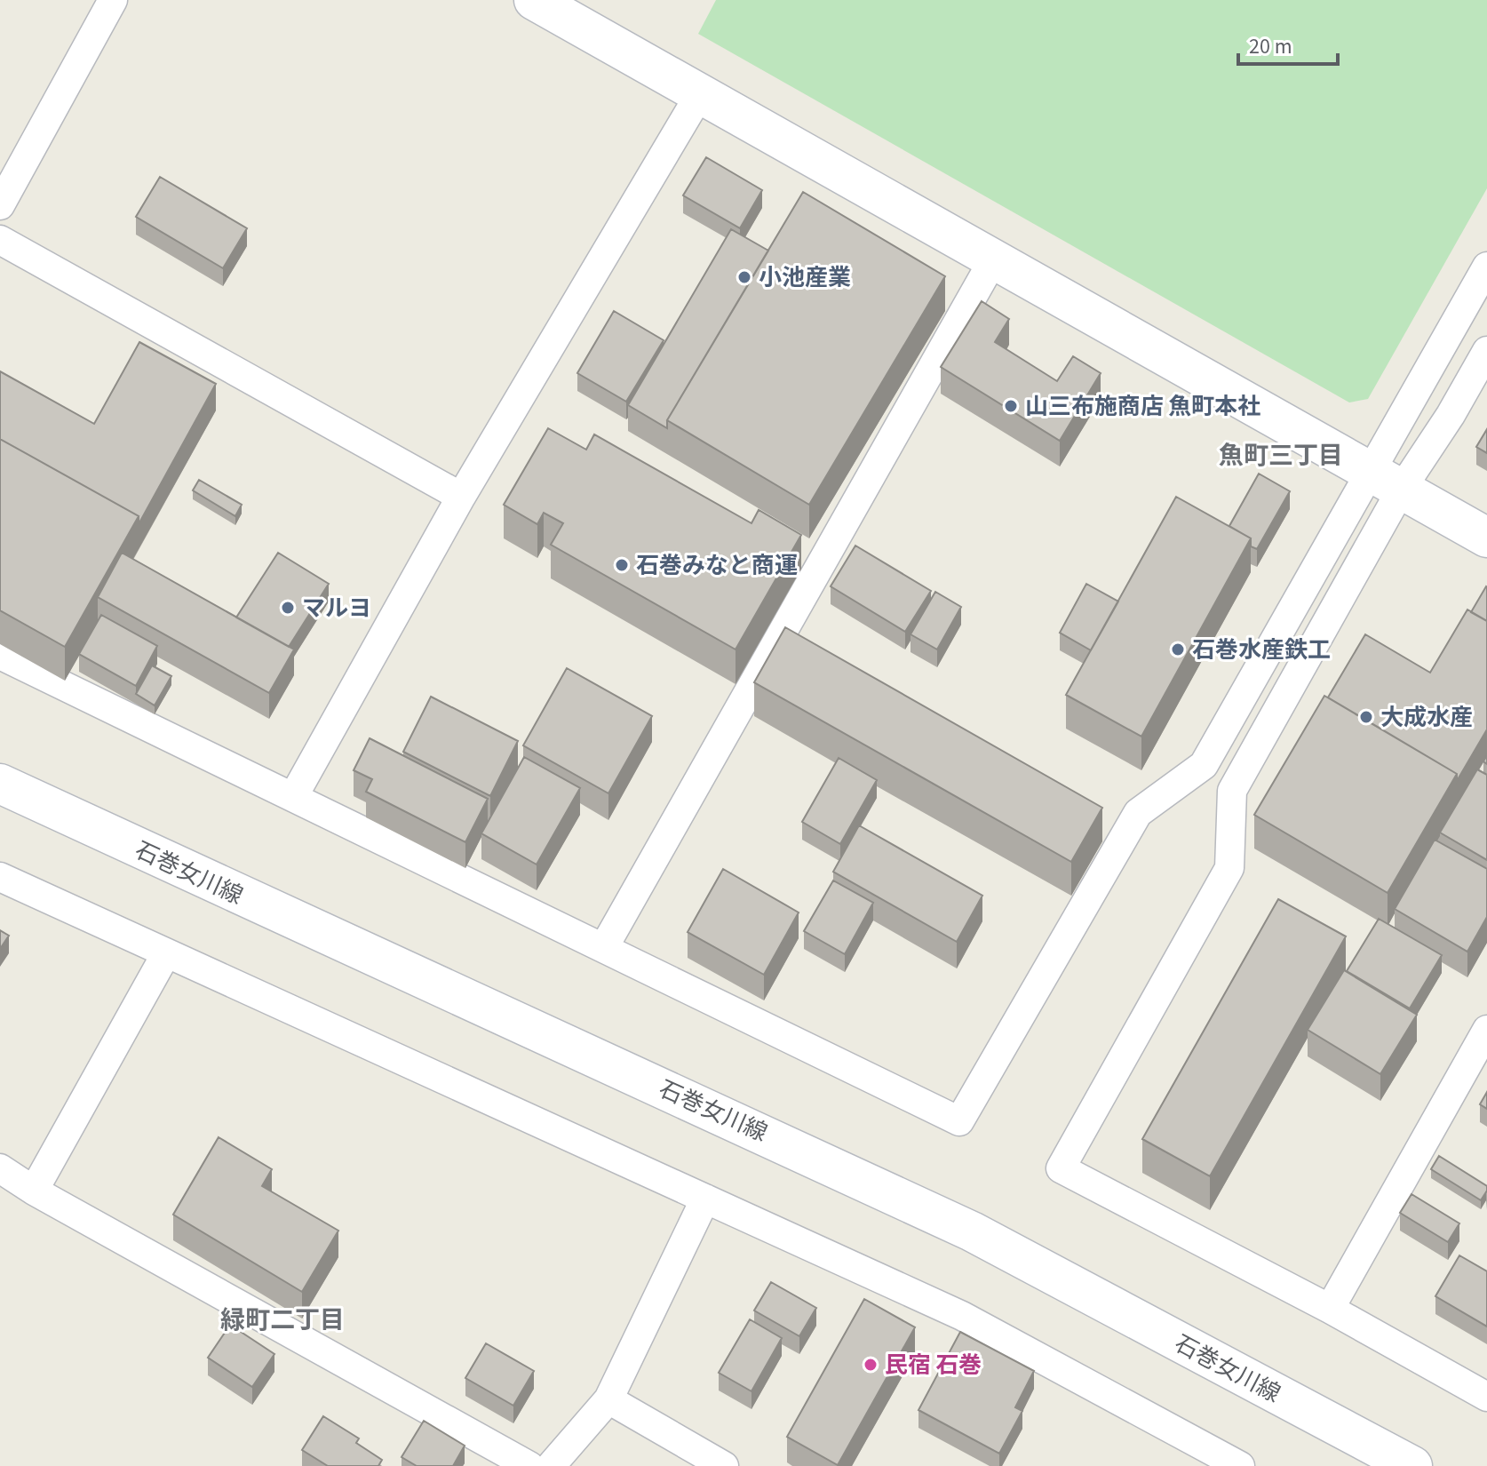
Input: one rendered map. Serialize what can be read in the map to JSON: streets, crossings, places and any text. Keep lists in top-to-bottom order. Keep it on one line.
{"streets":{"main road":["石巻女川線"]},"districts":["魚町三丁目","緑町二丁目"],"places":["小池産業","山三布施商店 魚町本社","石巻みなと商運","マルヨ","石巻水産鉄工","大成水産","民宿 石巻"],"scale_bar":"20 m"}
